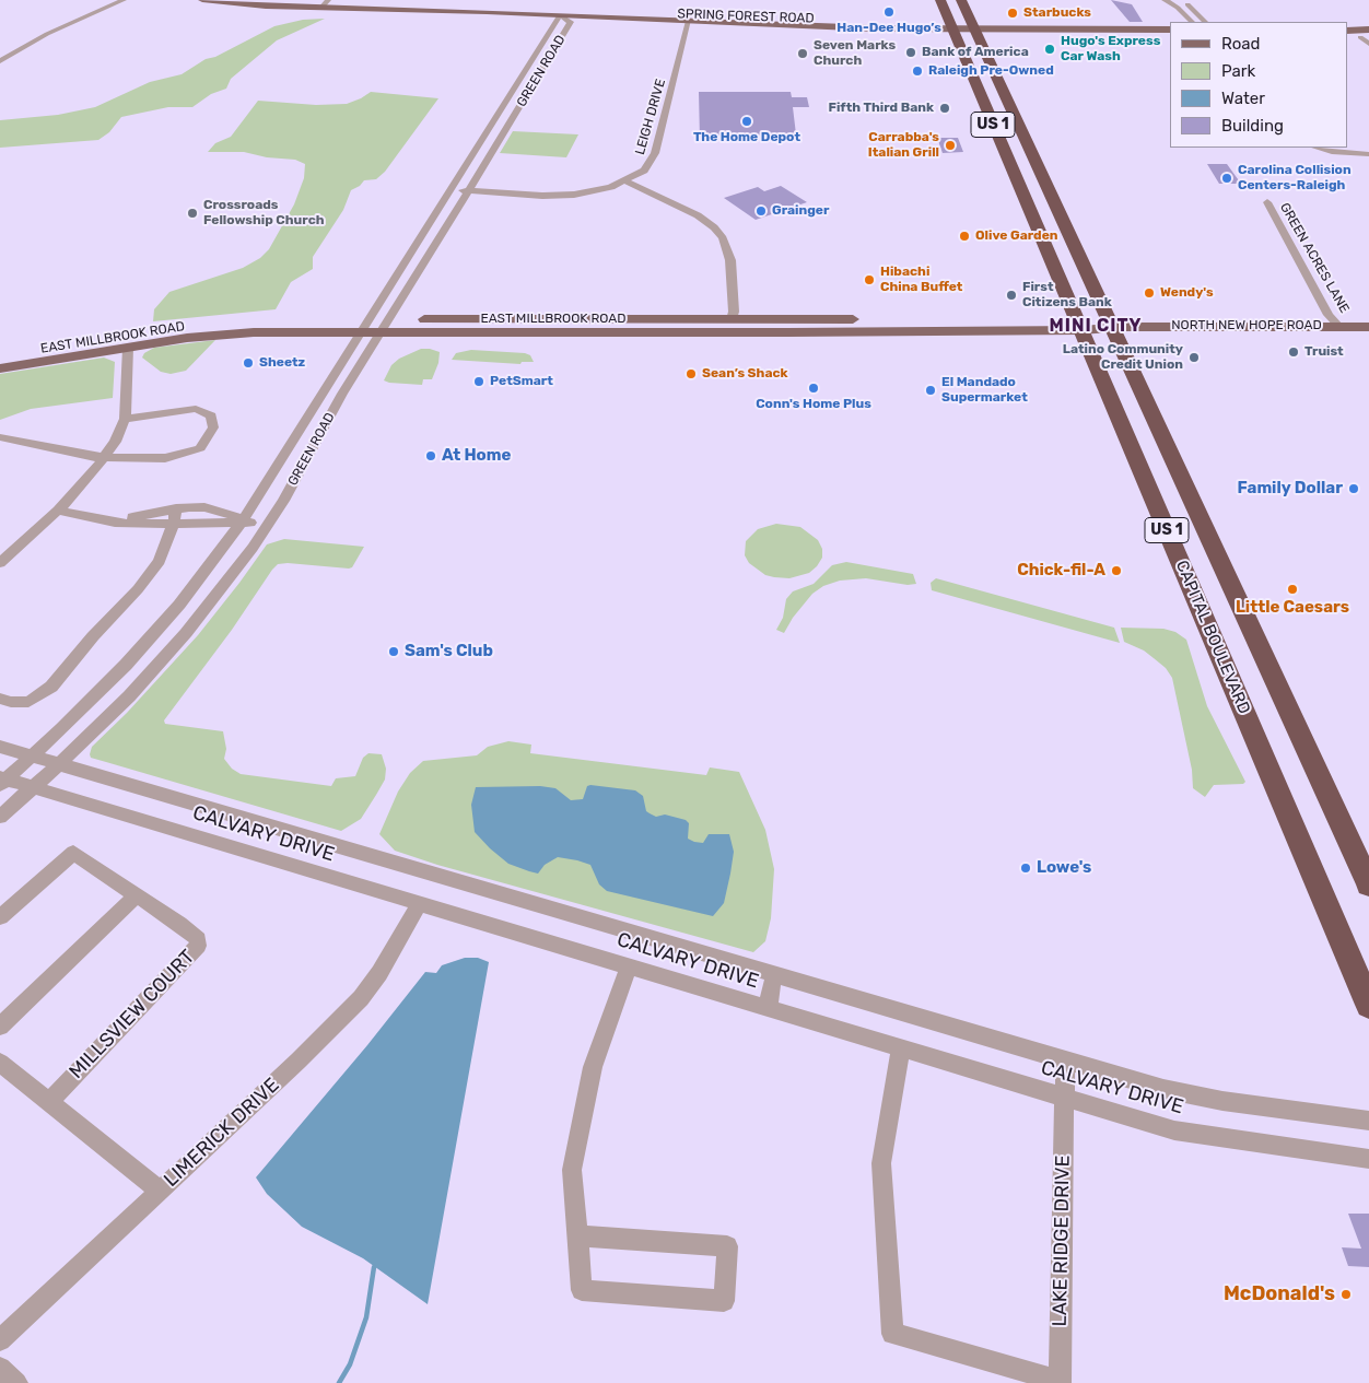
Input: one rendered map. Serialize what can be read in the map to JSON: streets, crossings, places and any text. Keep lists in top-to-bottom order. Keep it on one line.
{"streets":{"highway":["US 1","CAPITAL BOULEVARD"],"main road":["SPRING FOREST ROAD","EAST MILLBROOK ROAD","NORTH NEW HOPE ROAD"],"street":["GREEN ROAD","LEIGH DRIVE","GREEN ACRES LANE","CALVARY DRIVE","MILLSVIEW COURT","LIMERICK DRIVE","LAKE RIDGE DRIVE"]},"crossings":[["SPRING FOREST ROAD","GREEN ROAD"],["SPRING FOREST ROAD","LEIGH DRIVE"],["SPRING FOREST ROAD","US 1"],["SPRING FOREST ROAD","CAPITAL BOULEVARD"],["GREEN ROAD","LEIGH DRIVE"],["GREEN ROAD","EAST MILLBROOK ROAD"],["GREEN ROAD","CALVARY DRIVE"],["US 1","NORTH NEW HOPE ROAD"],["GREEN ACRES LANE","NORTH NEW HOPE ROAD"],["EAST MILLBROOK ROAD","NORTH NEW HOPE ROAD"],["EAST MILLBROOK ROAD","CAPITAL BOULEVARD"],["NORTH NEW HOPE ROAD","CAPITAL BOULEVARD"],["CALVARY DRIVE","LIMERICK DRIVE"],["CALVARY DRIVE","LAKE RIDGE DRIVE"]],"districts":["MINI CITY"],"places":["Han-Dee Hugo’s","Starbucks","Hugo's Express Car Wash","Bank of America","Seven Marks Church","Raleigh Pre-Owned","Fifth Third Bank","The Home Depot","Carrabba's Italian Grill","Carolina Collision Centers-Raleigh","Grainger","Crossroads Fellowship Church","Olive Garden","Hibachi China Buffet","Wendy's","First Citizens Bank","Truist","Latino Community Credit Union","Sheetz","Sean’s Shack","PetSmart","Conn's Home Plus","El Mandado Supermarket","At Home","Family Dollar","Chick-fil-A","Little Caesars","Sam's Club","Lowe's","McDonald's"],"legend":["Road","Park","Water","Building"]}
